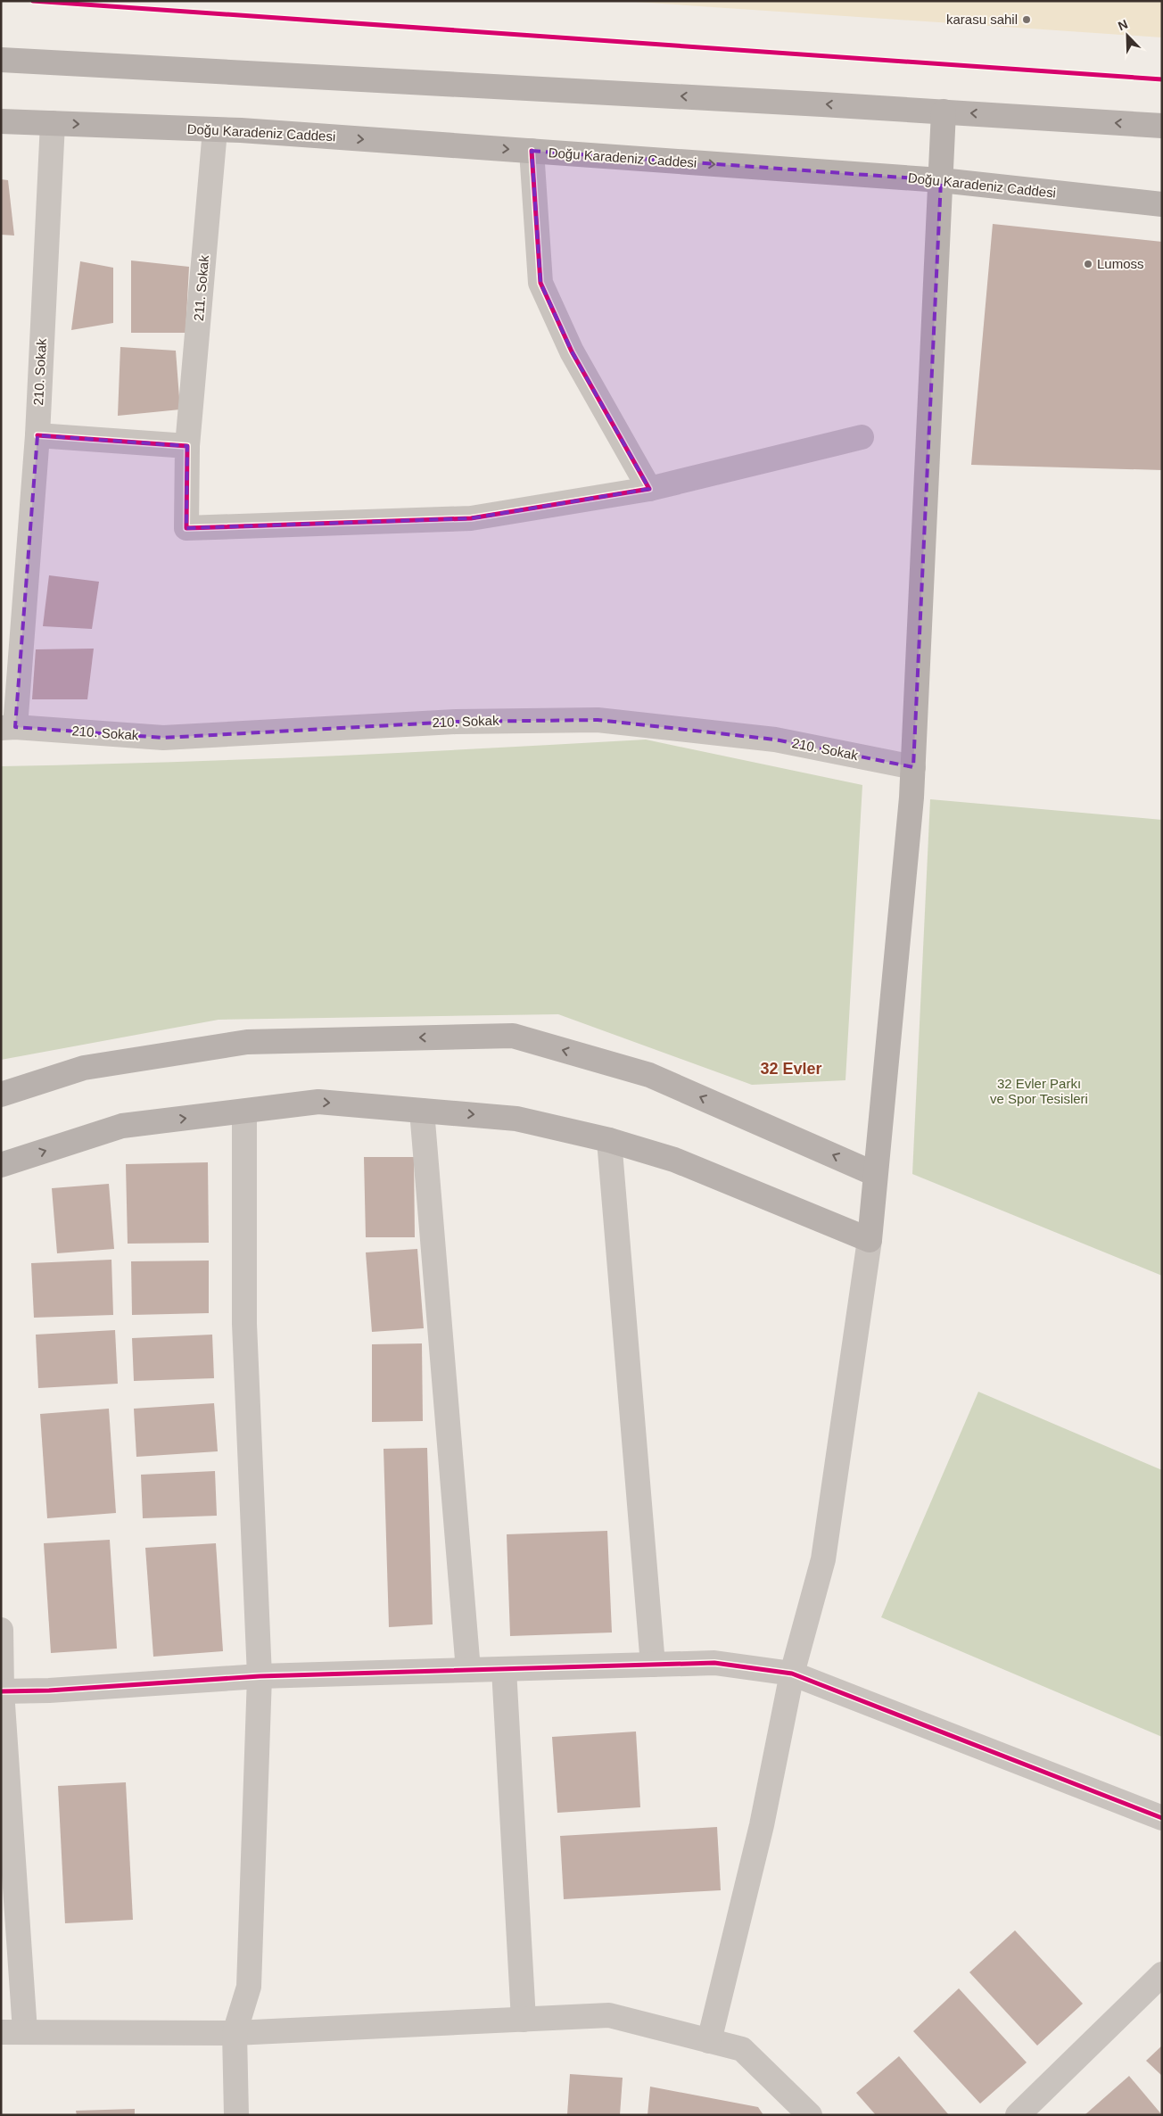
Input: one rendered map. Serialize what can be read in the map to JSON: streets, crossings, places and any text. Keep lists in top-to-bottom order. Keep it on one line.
{"streets":{"main road":["Doğu Karadeniz Caddesi"],"street":["211. Sokak","210. Sokak"]},"crossings":[["Doğu Karadeniz Caddesi","211. Sokak"],["Doğu Karadeniz Caddesi","210. Sokak"]],"districts":["32 Evler"],"parks":["32 Evler Parkı ve Spor Tesisleri"],"places":["karasu sahil","Lumoss"],"north":"top left"}
